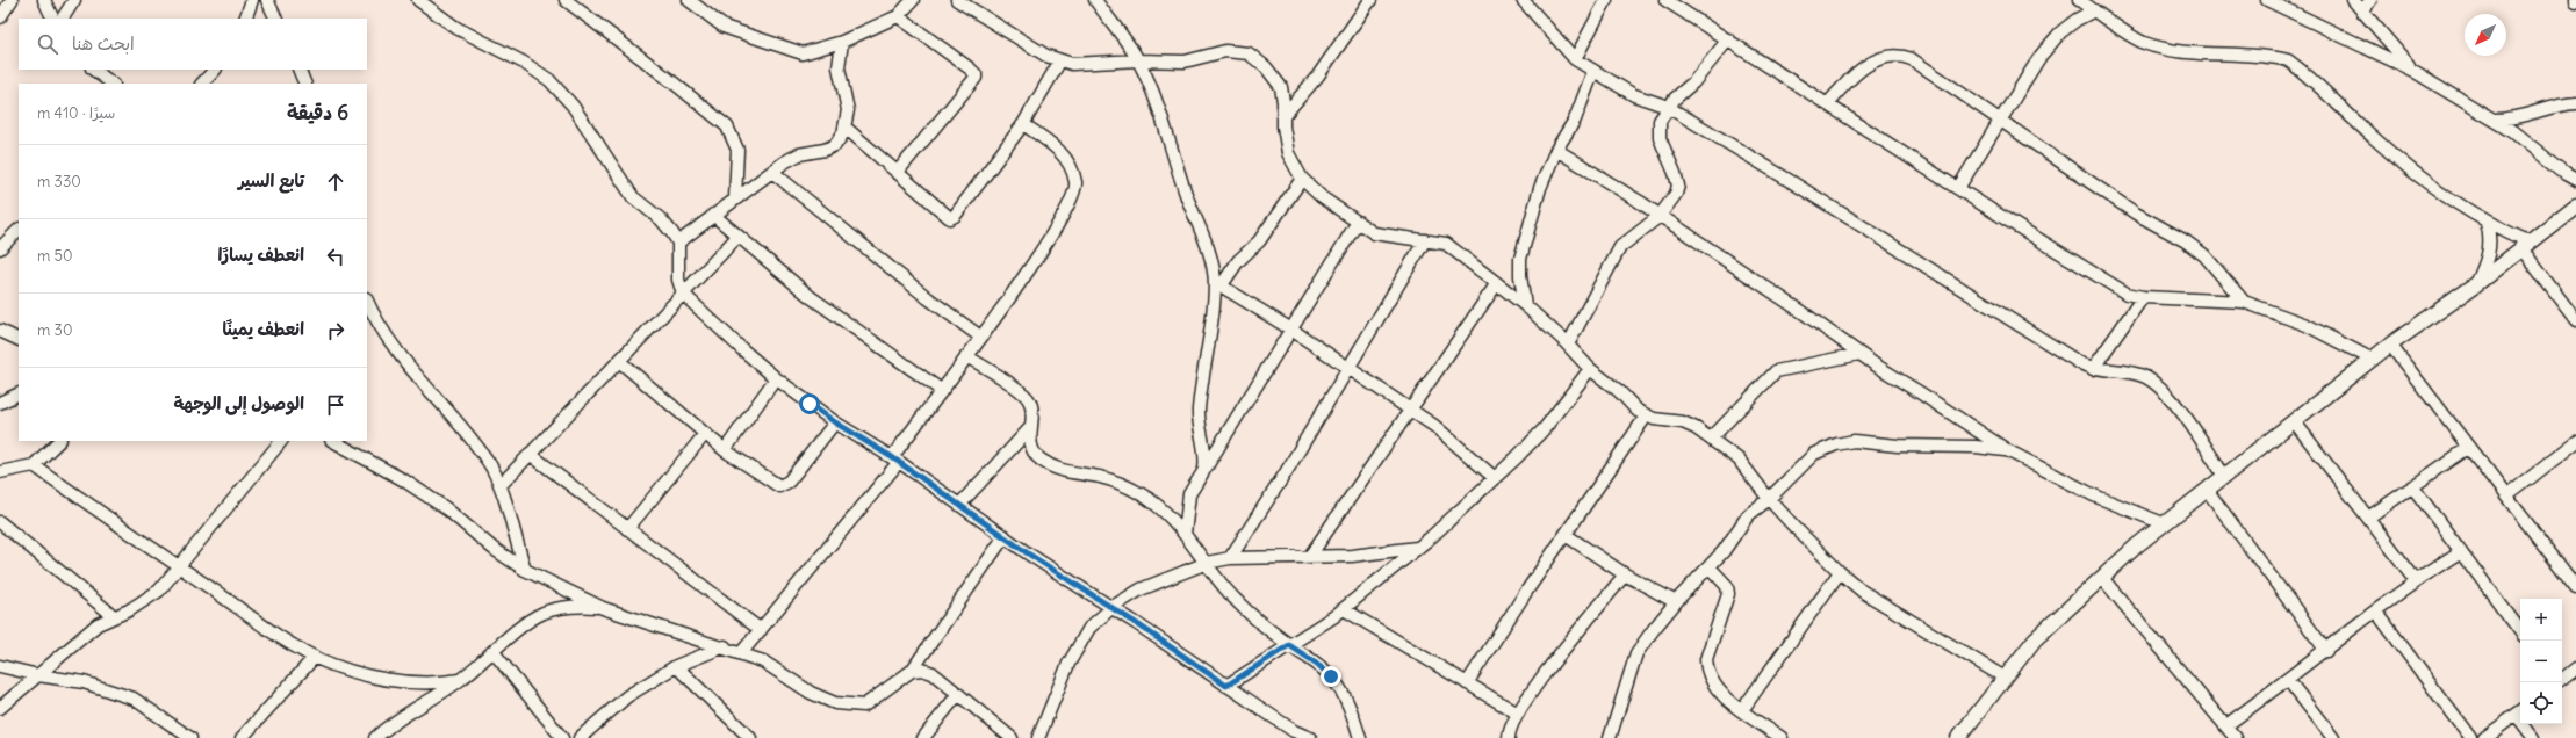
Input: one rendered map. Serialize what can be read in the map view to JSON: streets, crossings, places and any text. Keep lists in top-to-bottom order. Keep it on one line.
{"north":"bottom left","page":{"search":"ابحث هنا","heading":["6 دقيقة","سيرًا · 410 m"],"list":[["تابع السير","330 m"],["انعطف يسارًا","50 m"],["انعطف يمينًا","30 m"],"الوصول إلى الوجهة"],"map_buttons":["+","−"]}}
